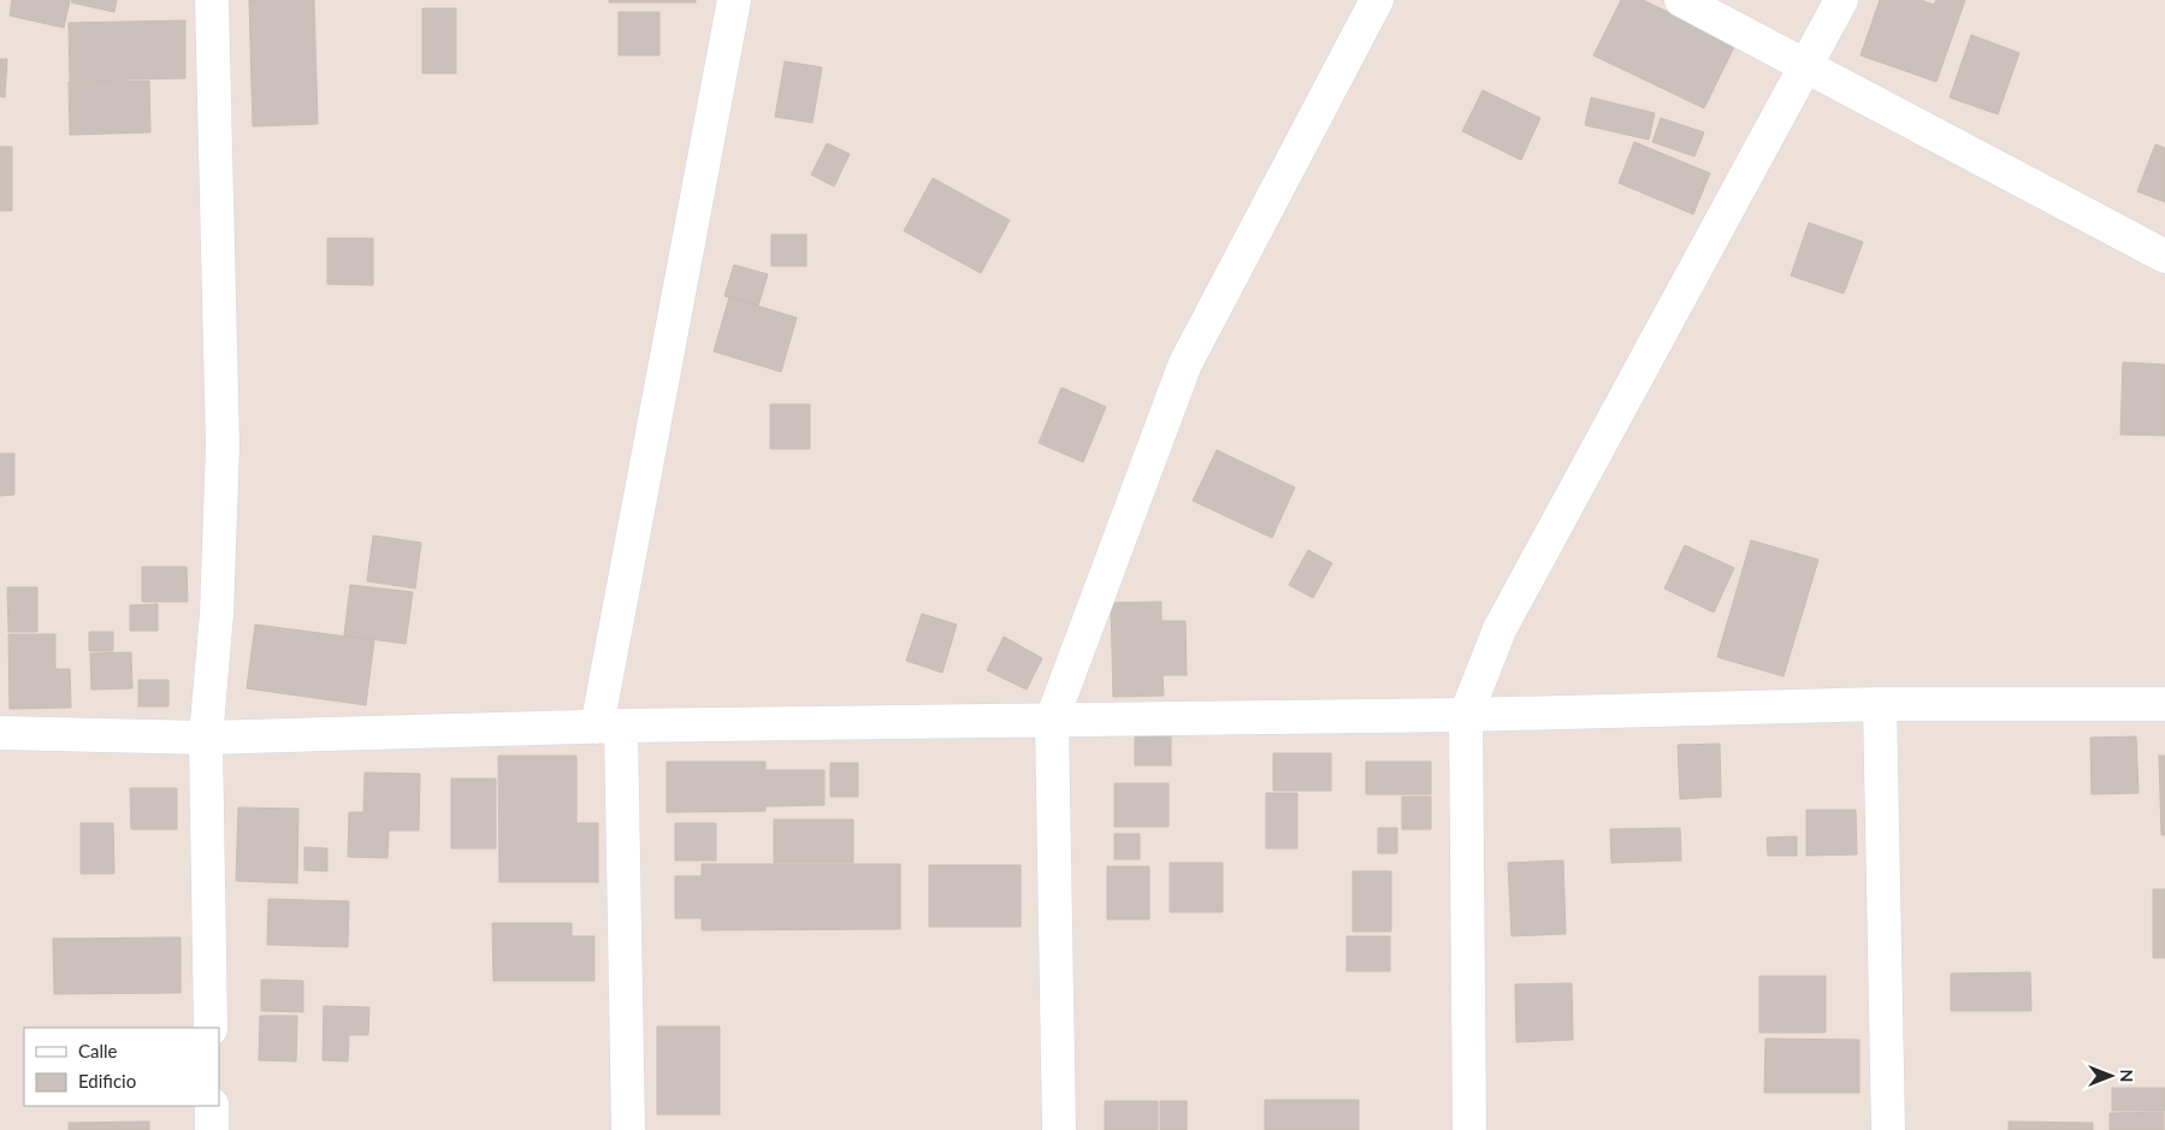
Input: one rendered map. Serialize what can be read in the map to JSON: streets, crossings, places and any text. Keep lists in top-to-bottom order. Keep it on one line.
{"legend":["Calle","Edificio"],"north":"right"}
